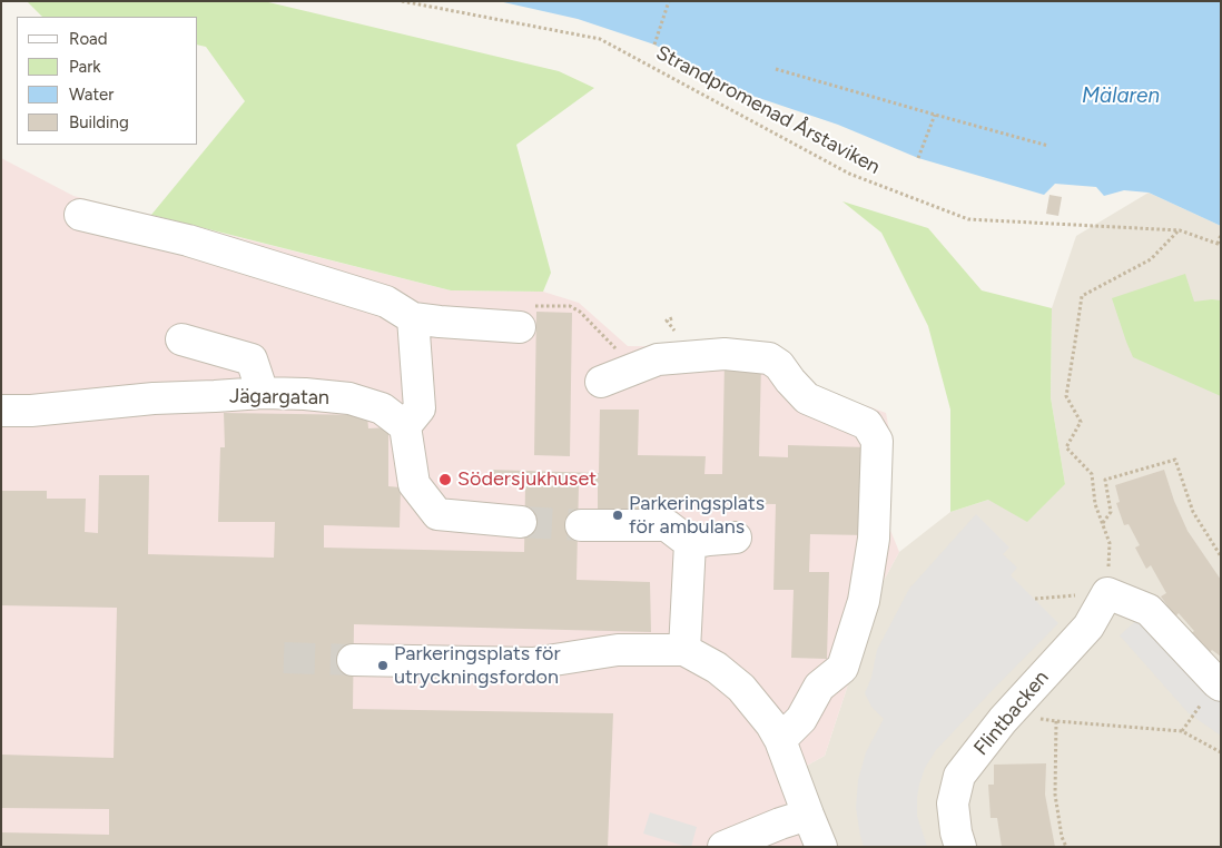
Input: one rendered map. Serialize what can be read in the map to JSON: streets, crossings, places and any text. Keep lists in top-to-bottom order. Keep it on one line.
{"streets":{"street":["Jägargatan","Flintbacken"],"path":["Strandpromenad Årstaviken"]},"water":["Mälaren"],"places":["Södersjukhuset","Parkeringsplats för ambulans","Parkeringsplats för utryckningsfordon"],"legend":["Road","Park","Water","Building"]}
